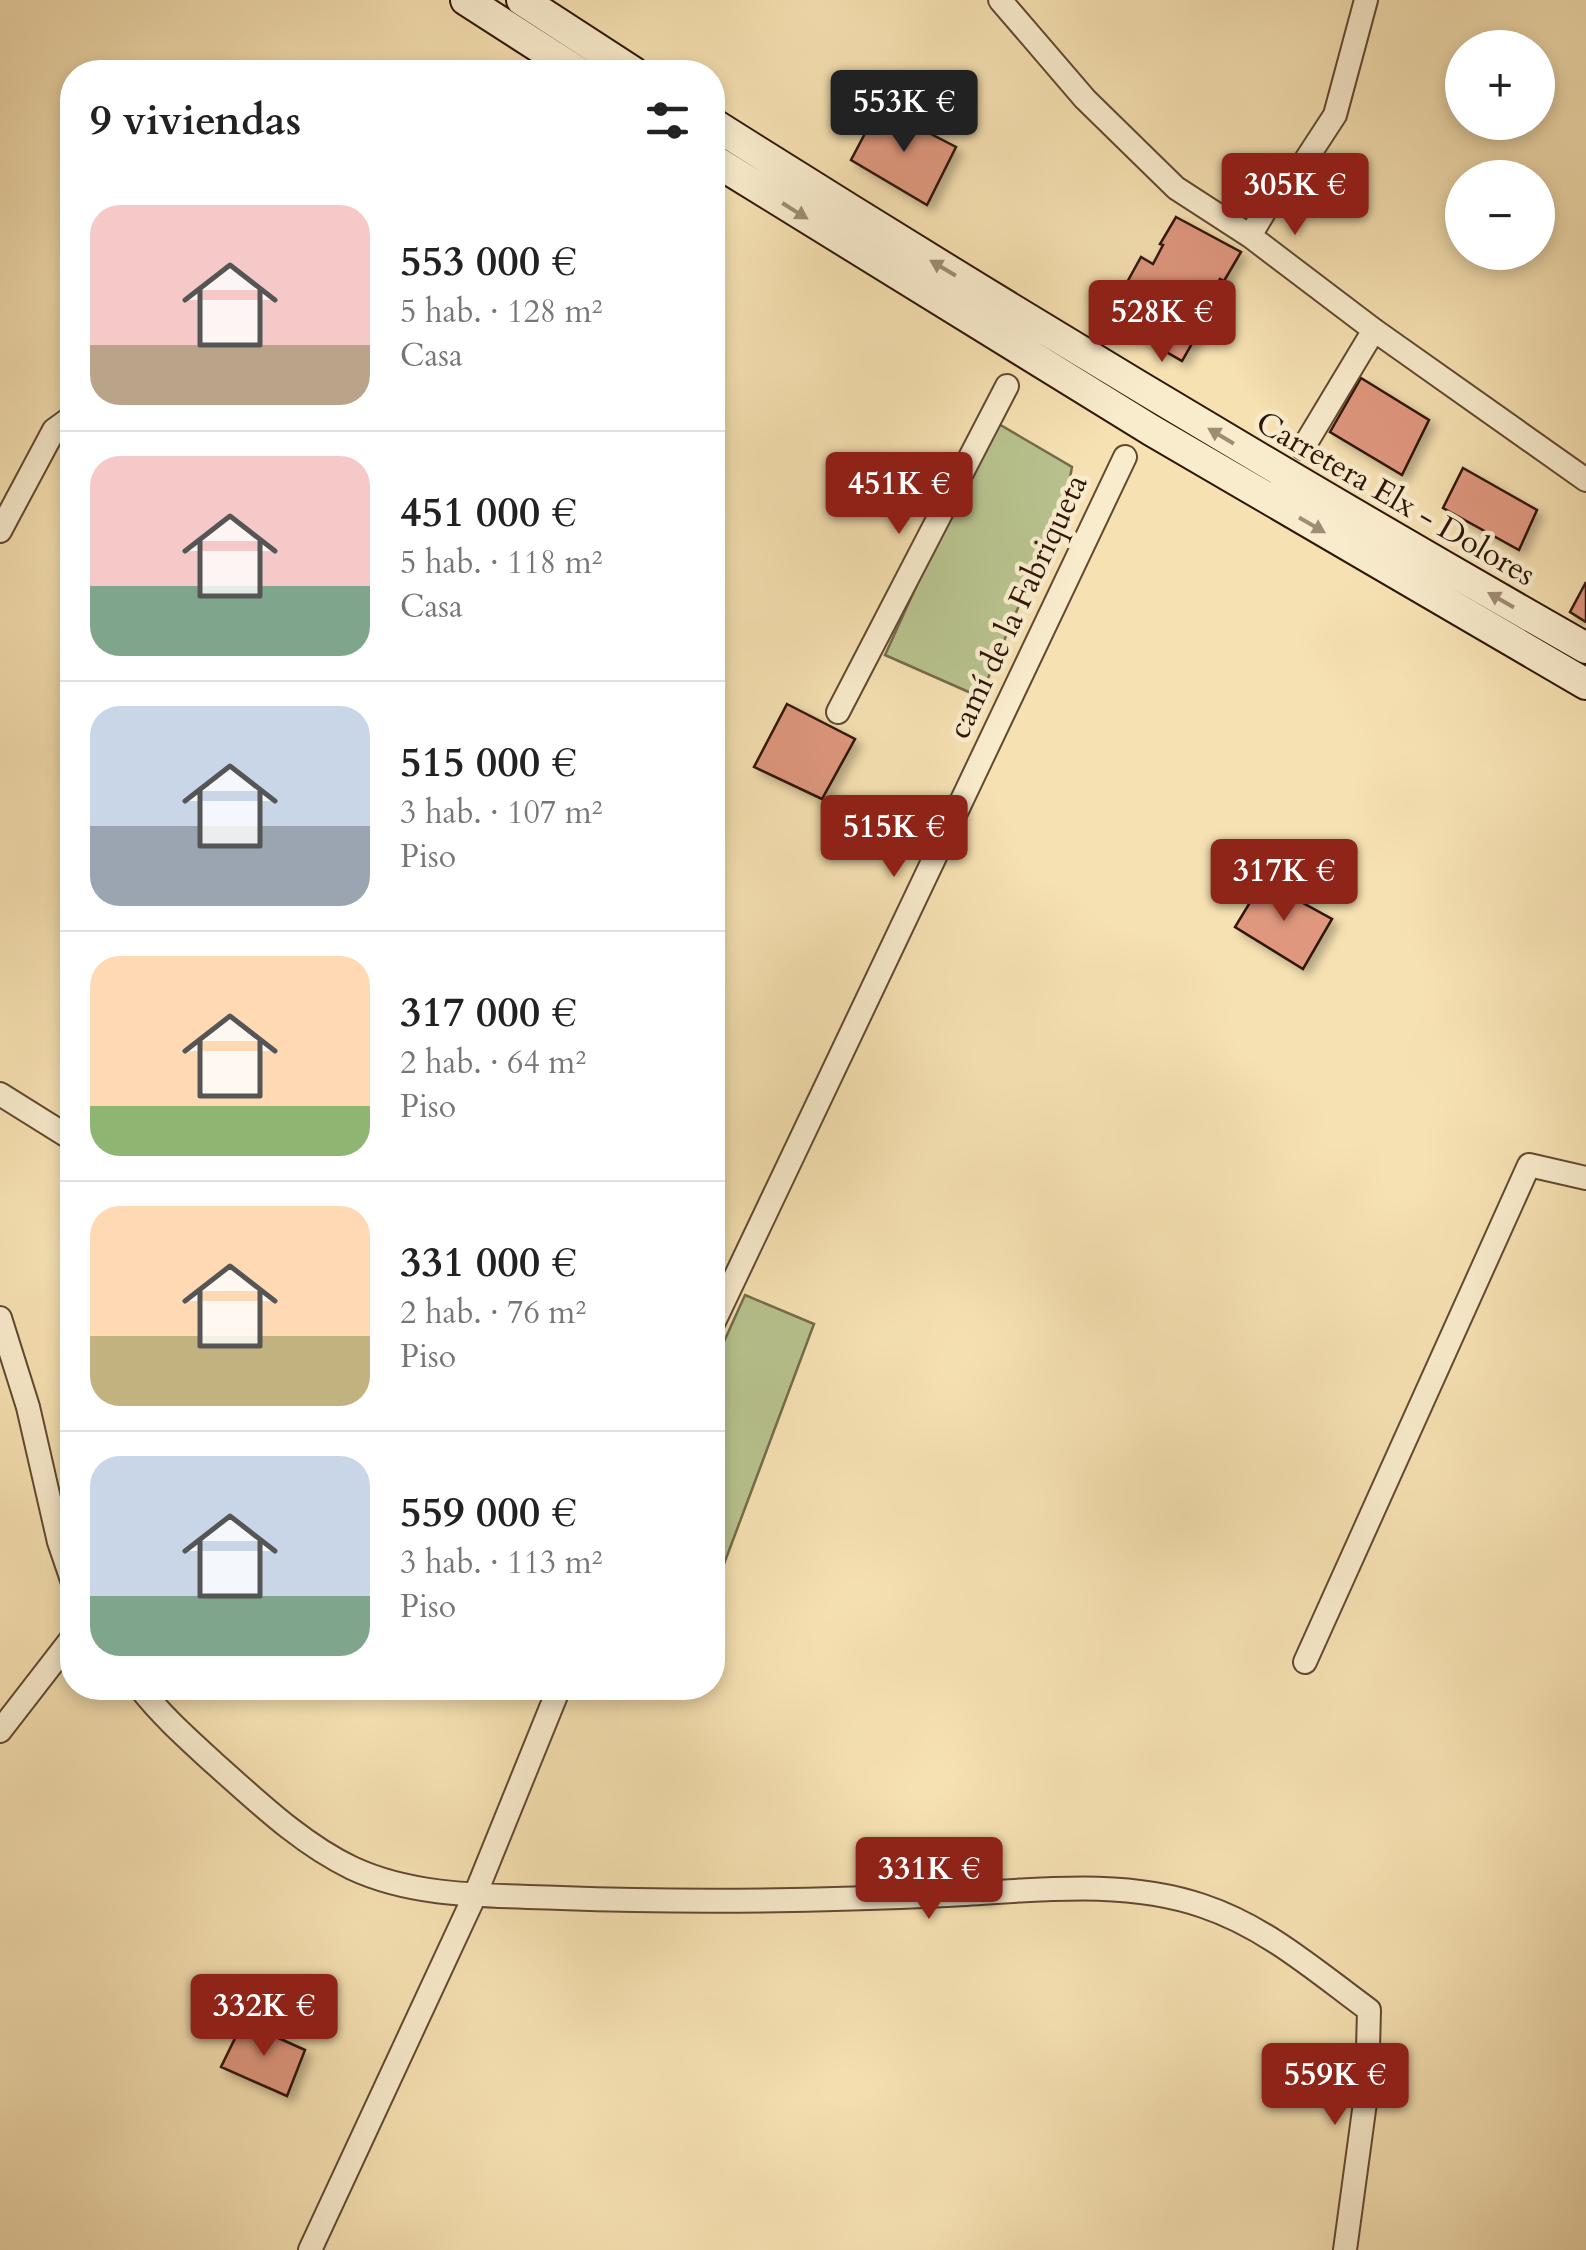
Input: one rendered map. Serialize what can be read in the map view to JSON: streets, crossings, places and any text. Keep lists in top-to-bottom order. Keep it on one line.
{"streets":{"main road":["Carretera Elx - Dolores"],"street":["camí de la Fabriqueta"]},"page":{"map_buttons":["+","−"],"heading":"9 viviendas","price":["553K €","305K €","528K €","451K €","515K €","317K €","331K €","332K €","559K €"],"list":[{"name":"553 000 €","note":"5 hab. · 128 m² · Casa"},{"name":"451 000 €","note":"5 hab. · 118 m² · Casa"},{"name":"515 000 €","note":"3 hab. · 107 m² · Piso"},{"name":"317 000 €","note":"2 hab. · 64 m² · Piso"},{"name":"331 000 €","note":"2 hab. · 76 m² · Piso"},{"name":"559 000 €","note":"3 hab. · 113 m² · Piso"}]}}
